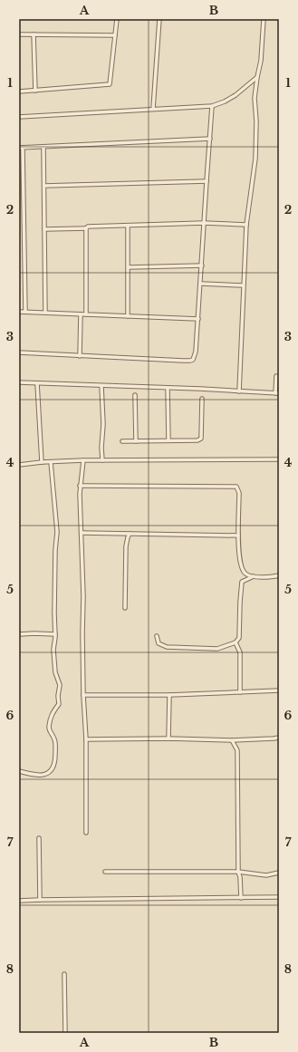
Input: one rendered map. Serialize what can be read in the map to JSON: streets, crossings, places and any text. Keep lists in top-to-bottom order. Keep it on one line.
{"grid":{"columns":["A","B"],"rows":["1","2","3","4","5","6","7","8"]}}
